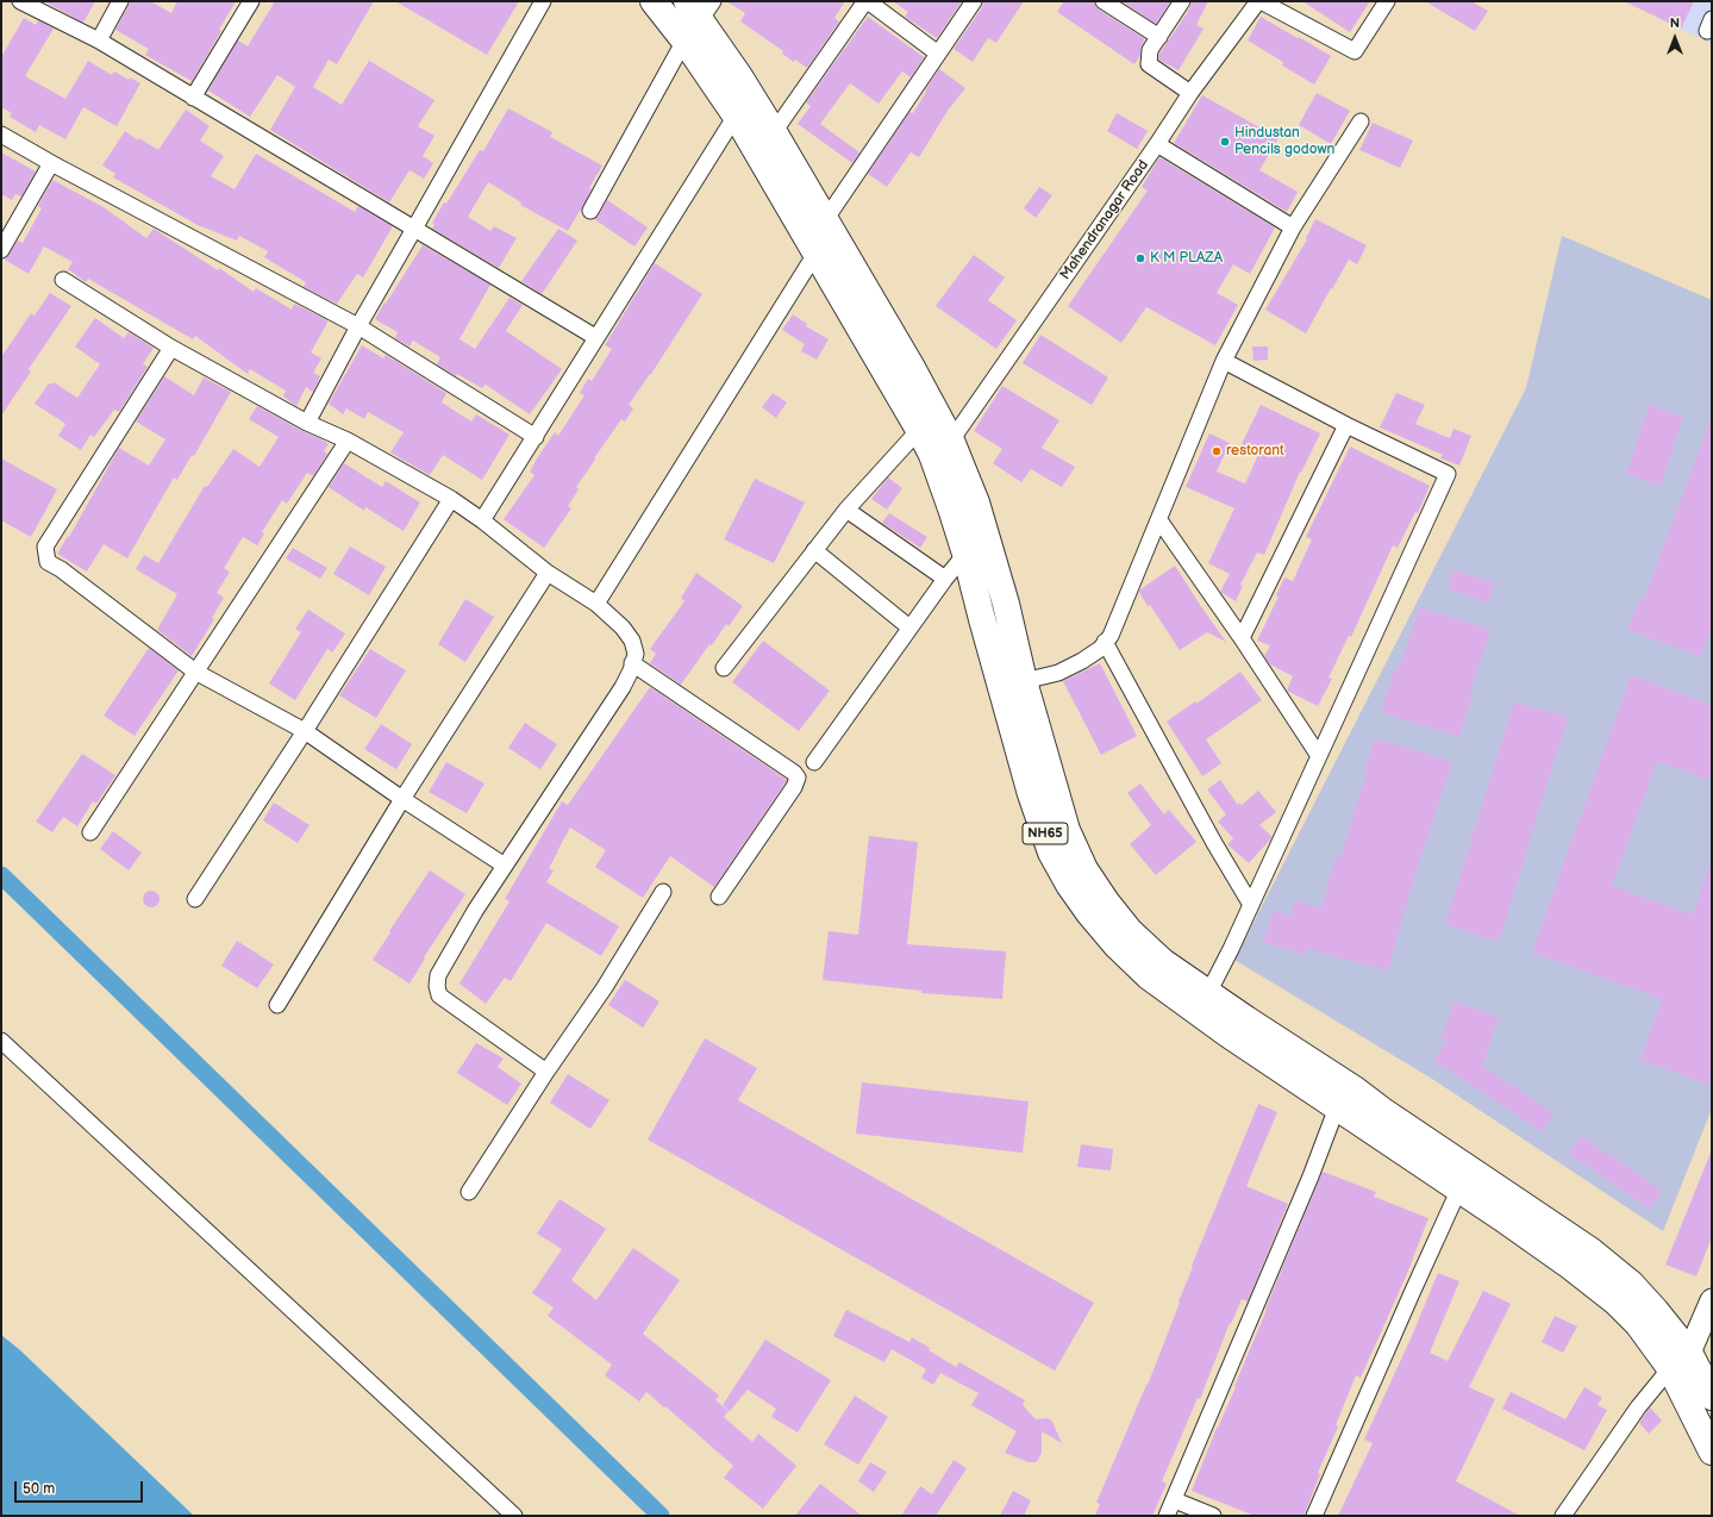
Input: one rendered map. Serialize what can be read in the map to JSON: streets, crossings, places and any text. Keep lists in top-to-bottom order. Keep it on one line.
{"streets":{"highway":["NH65"],"street":["Mahendranagar Road"]},"crossings":[["Mahendranagar Road","NH65"]],"places":["Hindustan Pencils godown","K M PLAZA","restorant"],"scale_bar":"50 m","north":"top"}
